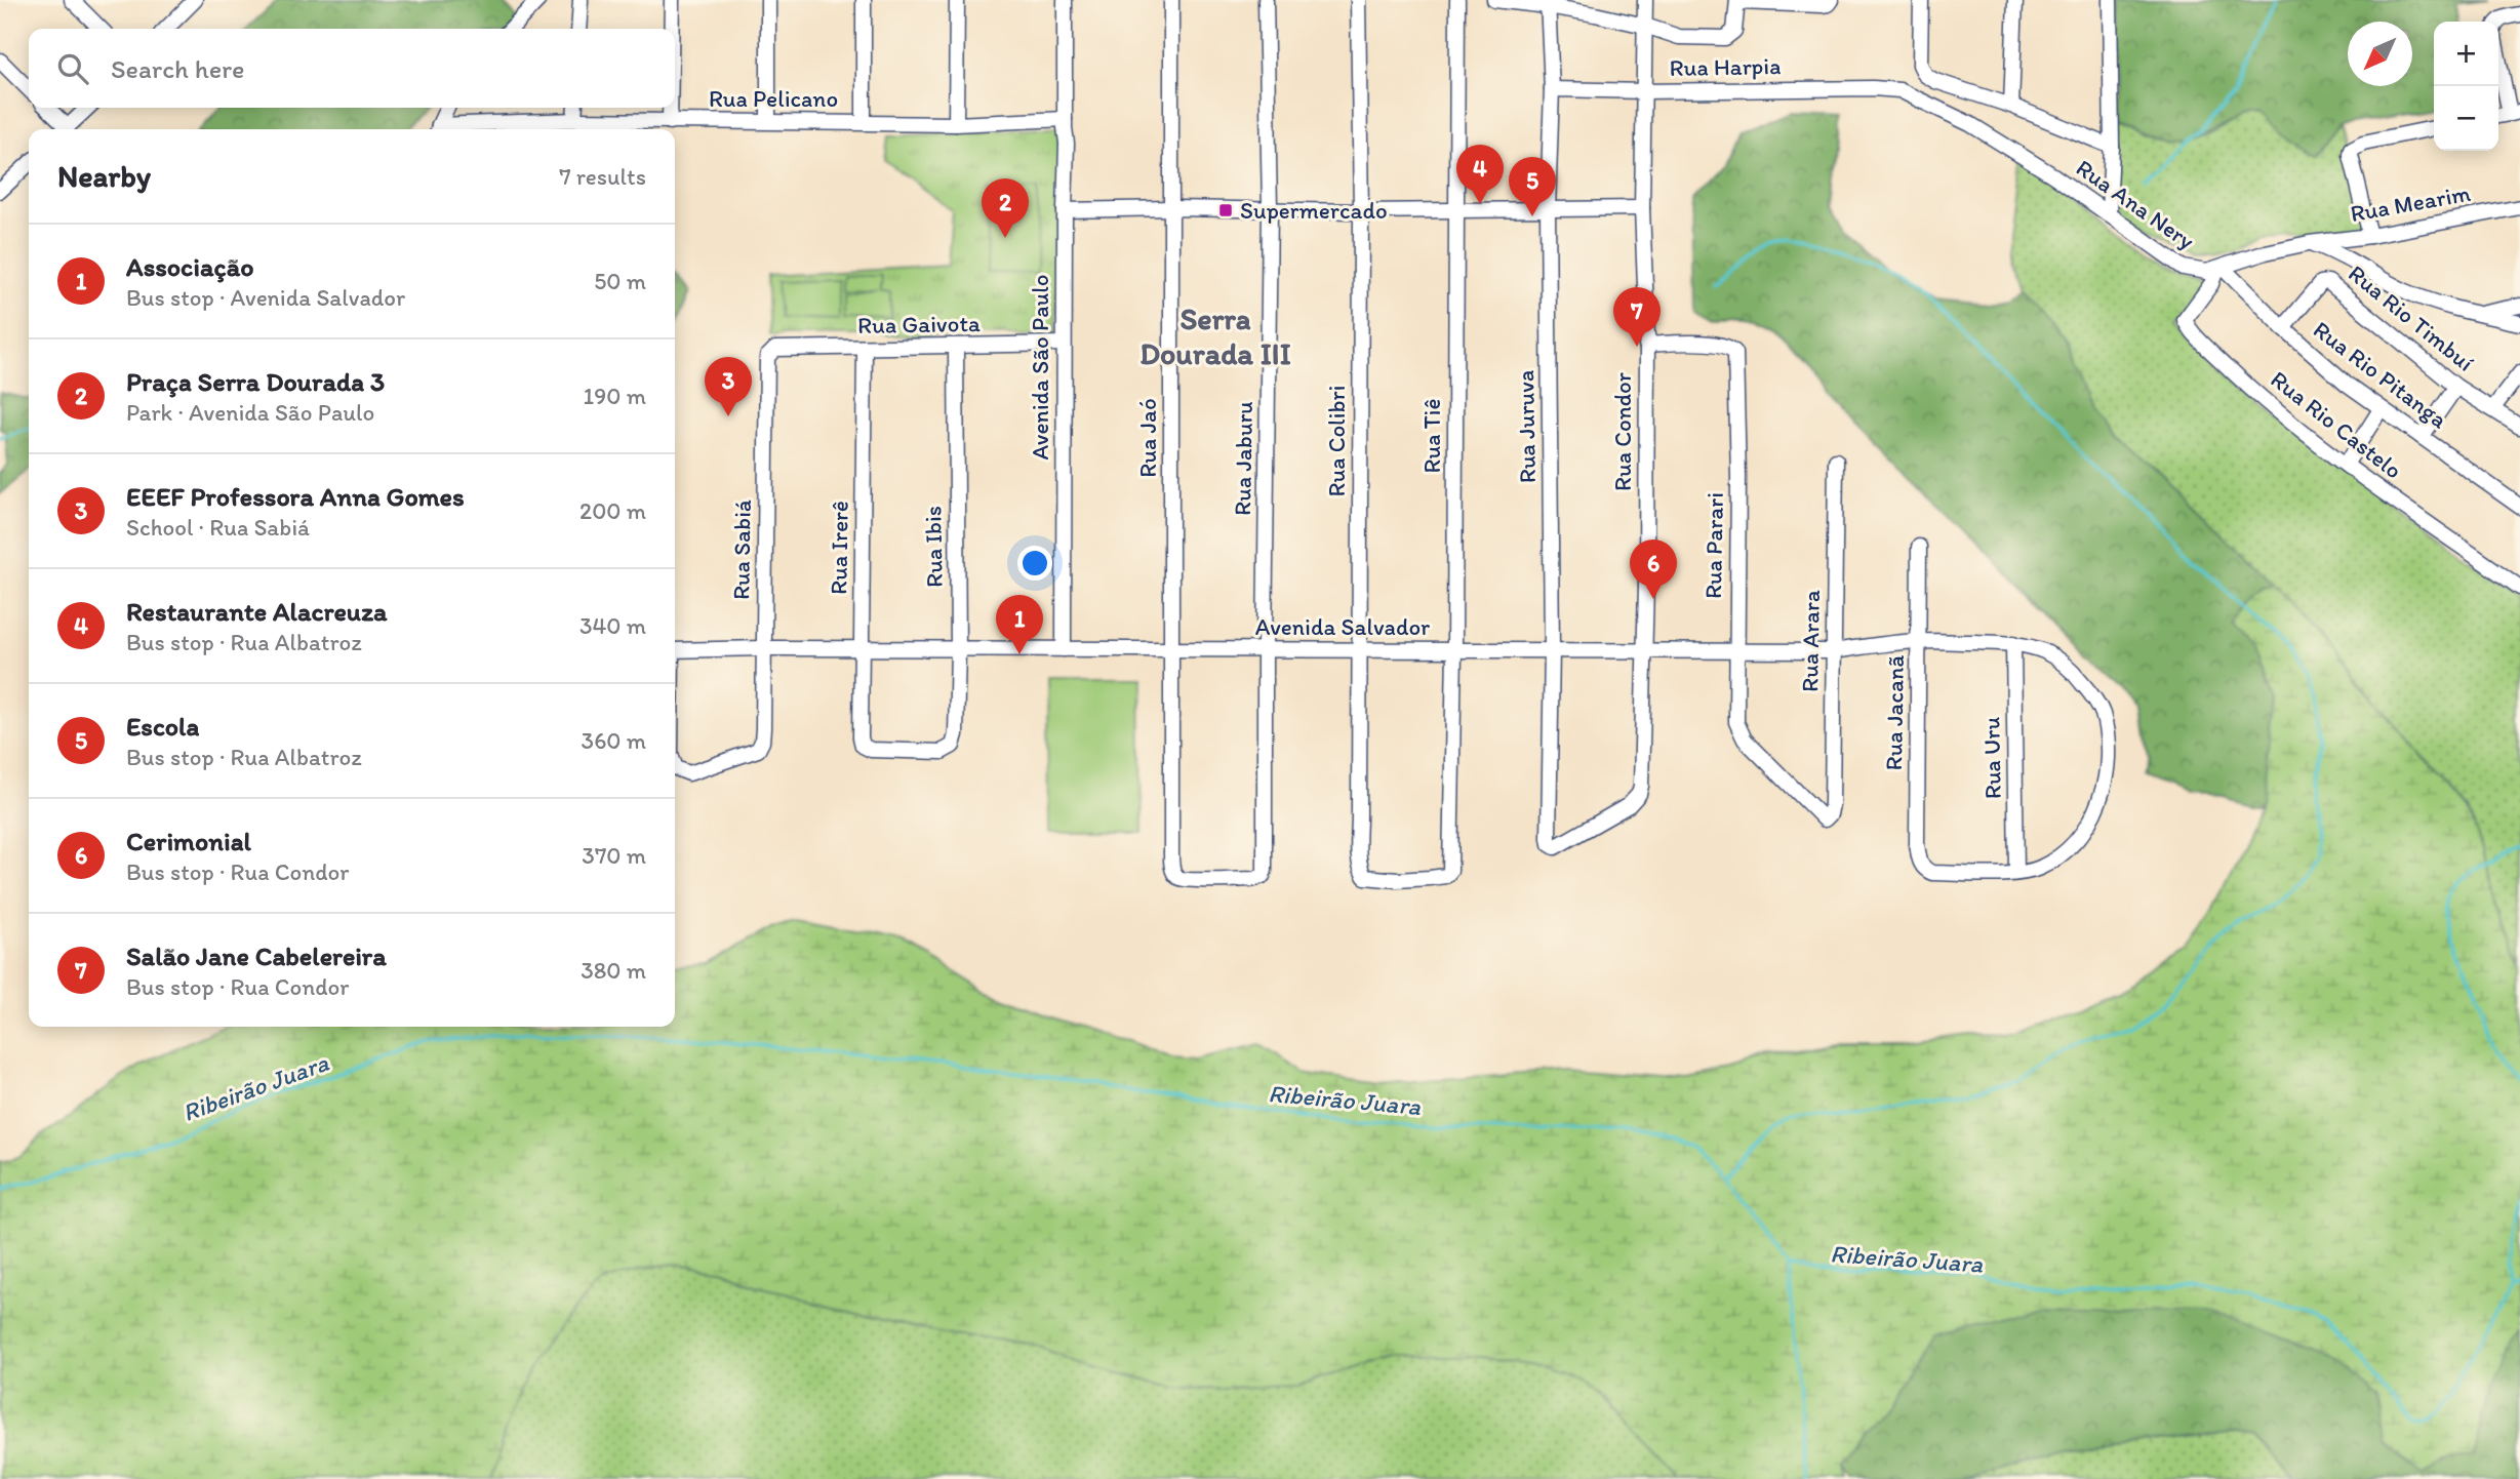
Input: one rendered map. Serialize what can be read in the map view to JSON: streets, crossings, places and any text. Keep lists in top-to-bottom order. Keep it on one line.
{"streets":{"street":["Rua Harpia","Rua Pelicano","Rua Mearim","Rua Ana Nery","Rua Rio Timbuí","Rua Gaivota","Avenida São Paulo","Rua Rio Pitanga","Rua Rio Castelo","Rua Juruva","Rua Condor","Rua Tiê","Rua Jaó","Rua Colibri","Rua Jaburu","Rua Parari","Rua Ibis","Rua Irerê","Rua Sabiá","Avenida Salvador","Rua Arara","Rua Jacanã","Rua Uru"]},"crossings":[["Rua Harpia","Rua Ana Nery"],["Rua Harpia","Rua Juruva"],["Rua Harpia","Rua Condor"],["Rua Pelicano","Avenida São Paulo"],["Rua Mearim","Rua Ana Nery"],["Rua Ana Nery","Rua Rio Pitanga"],["Rua Ana Nery","Rua Rio Castelo"],["Rua Rio Timbuí","Rua Rio Pitanga"],["Rua Gaivota","Avenida São Paulo"],["Rua Gaivota","Rua Ibis"],["Rua Gaivota","Rua Irerê"],["Rua Gaivota","Rua Sabiá"],["Avenida São Paulo","Avenida Salvador"],["Rua Rio Pitanga","Rua Rio Castelo"],["Rua Juruva","Rua Condor"],["Rua Juruva","Avenida Salvador"],["Rua Condor","Rua Parari"],["Rua Condor","Avenida Salvador"],["Rua Tiê","Rua Colibri"],["Rua Tiê","Avenida Salvador"],["Rua Jaó","Rua Jaburu"],["Rua Jaó","Avenida Salvador"],["Rua Colibri","Avenida Salvador"],["Rua Jaburu","Avenida Salvador"],["Rua Parari","Avenida Salvador"],["Rua Parari","Rua Arara"],["Rua Ibis","Rua Irerê"],["Rua Ibis","Avenida Salvador"],["Rua Irerê","Avenida Salvador"],["Rua Sabiá","Avenida Salvador"],["Avenida Salvador","Rua Arara"],["Avenida Salvador","Rua Jacanã"],["Avenida Salvador","Rua Uru"]],"districts":["Serra Dourada III"],"water":["Ribeirão Juara"],"places":{"transit":["Supermercado"]},"north":"bottom left","page":{"map_buttons":["+","−"],"search":"Search here","heading":["Nearby","7 results"],"pins":["4","5","2","7","3","6","1"],"list":[{"mark":"1","name":"Associação","note":"Bus stop · Avenida Salvador","value":"50 m"},{"mark":"2","name":"Praça Serra Dourada 3","note":"Park · Avenida São Paulo","value":"190 m"},{"mark":"3","name":"EEEF Professora Anna Gomes","note":"School · Rua Sabiá","value":"200 m"},{"mark":"4","name":"Restaurante Alacreuza","note":"Bus stop · Rua Albatroz","value":"340 m"},{"mark":"5","name":"Escola","note":"Bus stop · Rua Albatroz","value":"360 m"},{"mark":"6","name":"Cerimonial","note":"Bus stop · Rua Condor","value":"370 m"},{"mark":"7","name":"Salão Jane Cabelereira","note":"Bus stop · Rua Condor","value":"380 m"}]}}
